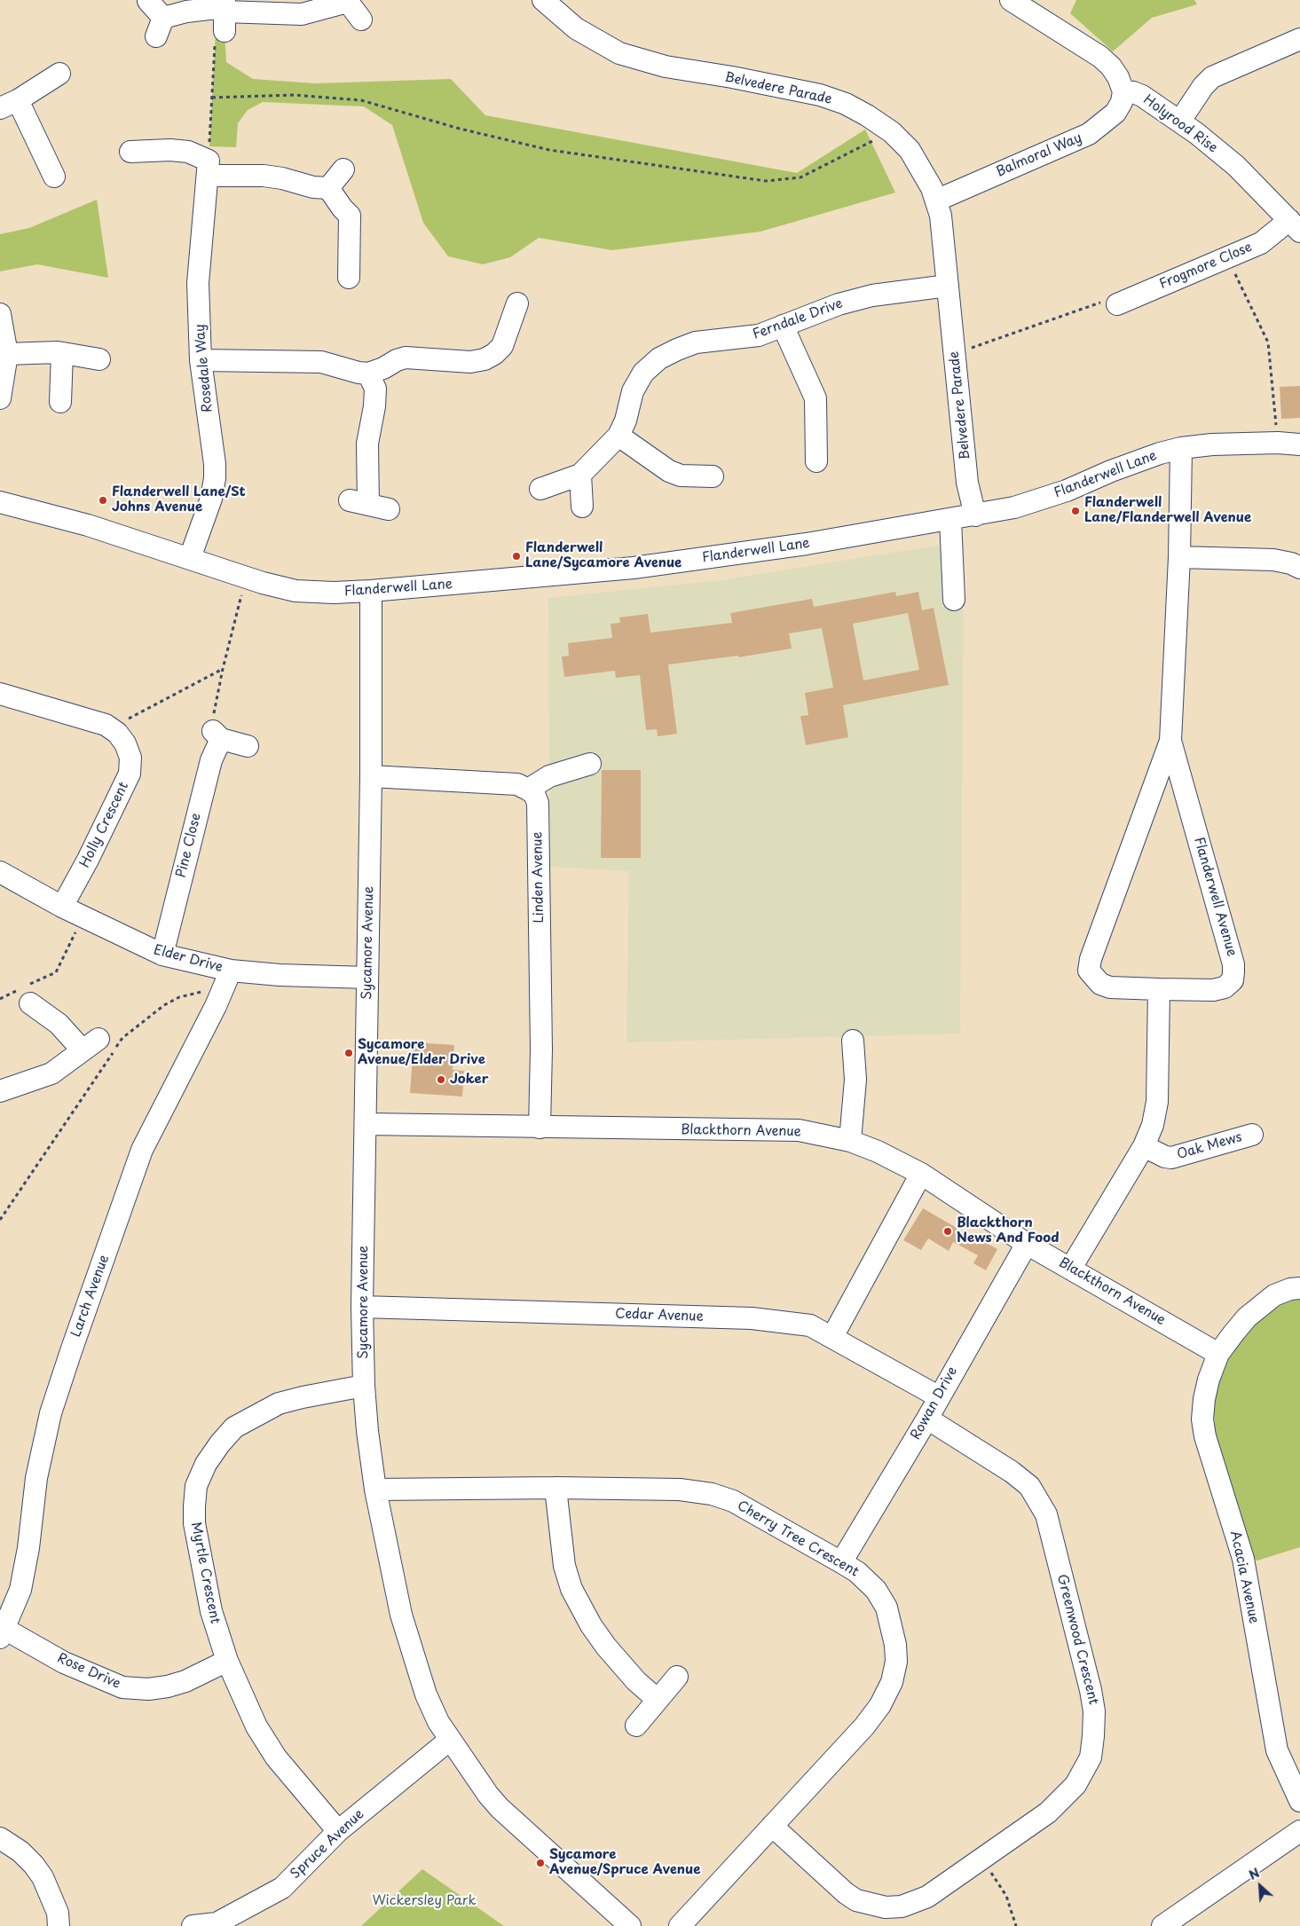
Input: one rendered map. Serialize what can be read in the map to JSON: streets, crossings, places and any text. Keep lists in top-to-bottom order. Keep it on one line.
{"streets":{"street":["Belvedere Parade","Holyrood Rise","Balmoral Way","Frogmore Close","Ferndale Drive","Rosedale Way","Flanderwell Lane","Holly Crescent","Pine Close","Linden Avenue","Flanderwell Avenue","Sycamore Avenue","Elder Drive","Blackthorn Avenue","Oak Mews","Larch Avenue","Cedar Avenue","Rowan Drive","Cherry Tree Crescent","Myrtle Crescent","Acacia Avenue","Greenwood Crescent","Rose Drive","Spruce Avenue"]},"crossings":[["Belvedere Parade","Balmoral Way"],["Belvedere Parade","Ferndale Drive"],["Belvedere Parade","Flanderwell Lane"],["Holyrood Rise","Balmoral Way"],["Holyrood Rise","Frogmore Close"],["Rosedale Way","Flanderwell Lane"],["Flanderwell Lane","Flanderwell Avenue"],["Flanderwell Lane","Sycamore Avenue"],["Holly Crescent","Elder Drive"],["Pine Close","Elder Drive"],["Linden Avenue","Blackthorn Avenue"],["Sycamore Avenue","Elder Drive"],["Sycamore Avenue","Blackthorn Avenue"],["Sycamore Avenue","Cedar Avenue"],["Sycamore Avenue","Cherry Tree Crescent"],["Sycamore Avenue","Myrtle Crescent"],["Sycamore Avenue","Spruce Avenue"],["Elder Drive","Larch Avenue"],["Blackthorn Avenue","Rowan Drive"],["Blackthorn Avenue","Acacia Avenue"],["Larch Avenue","Rose Drive"],["Cedar Avenue","Rowan Drive"],["Rowan Drive","Cherry Tree Crescent"],["Rowan Drive","Greenwood Crescent"],["Cherry Tree Crescent","Greenwood Crescent"],["Myrtle Crescent","Rose Drive"],["Myrtle Crescent","Spruce Avenue"]],"parks":["Wickersley Park"],"places":["Flanderwell Lane/St Johns Avenue","Flanderwell Lane/Flanderwell Avenue","Flanderwell Lane/Sycamore Avenue","Sycamore Avenue/Elder Drive","Joker","Blackthorn News And Food","Sycamore Avenue/Spruce Avenue"],"north":"top left"}
